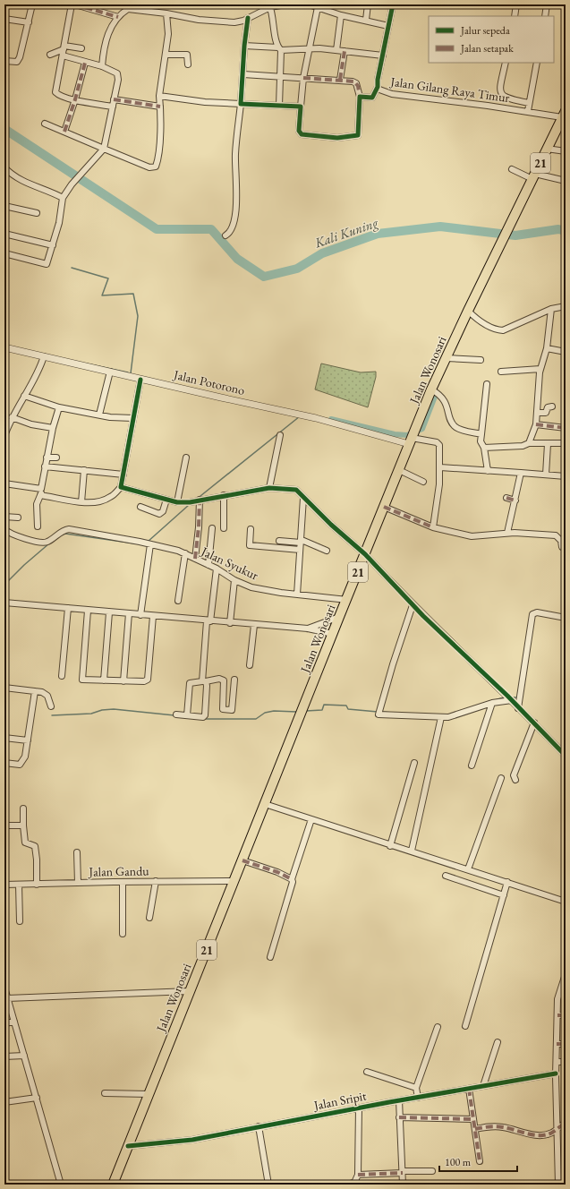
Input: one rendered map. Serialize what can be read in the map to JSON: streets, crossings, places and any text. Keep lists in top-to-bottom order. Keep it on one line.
{"streets":{"highway":["21","Jalan Wonosari"],"street":["Jalan Gilang Raya Timur","Jalan Potorono","Jalan Syukur","Jalan Gandu","Jalan Sripit"]},"crossings":[["Jalan Gilang Raya Timur","Jalan Wonosari"],["Jalan Wonosari","Jalan Potorono"],["Jalan Wonosari","Jalan Syukur"],["Jalan Wonosari","Jalan Gandu"],["Jalan Wonosari","Jalan Sripit"]],"water":["Kali Kuning"],"legend":["Jalur sepeda","Jalan setapak"],"scale_bar":"100 m"}
